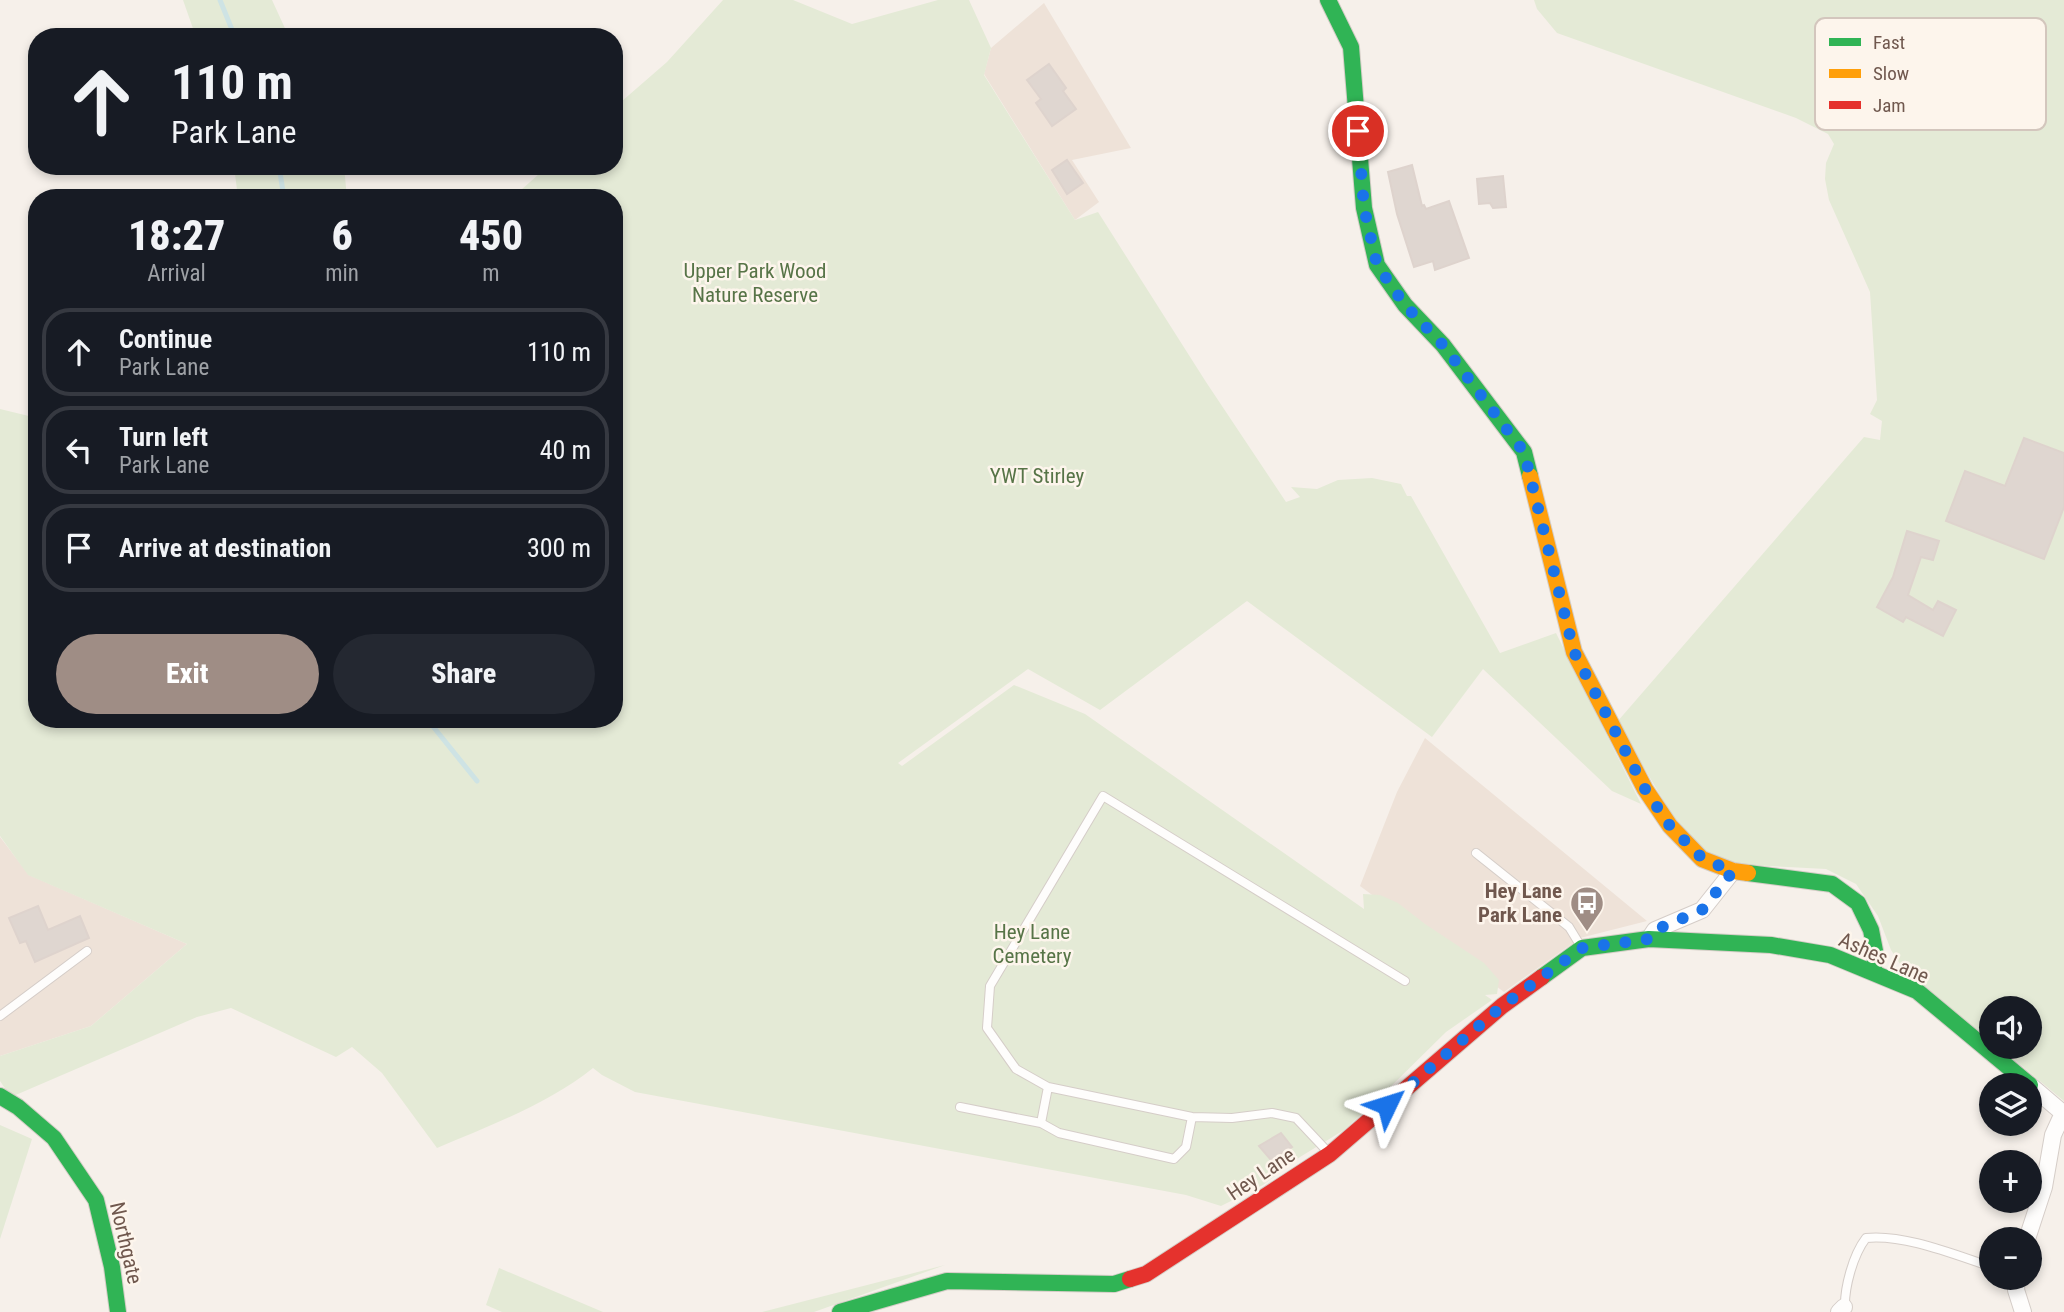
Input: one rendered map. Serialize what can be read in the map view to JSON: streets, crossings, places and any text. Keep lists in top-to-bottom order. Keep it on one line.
{"streets":{"street":["Ashes Lane","Hey Lane","Northgate"]},"crossings":[["Ashes Lane","Hey Lane"]],"parks":["Upper Park Wood Nature Reserve","YWT Stirley","Hey Lane Cemetery"],"places":{"bus stop":["Hey Lane Park Lane"]},"legend":["Fast","Slow","Jam"],"page":{"turn":["110 m","Park Lane"],"eta":["18:27","Arrival","6","min","450","m"],"list":[{"name":"Continue","note":"Park Lane","value":"110 m"},{"name":"Turn left","note":"Park Lane","value":"40 m"},{"name":"Arrive at destination","value":"300 m"}],"buttons":["Exit","Share"],"map_buttons":["+","−"]}}
